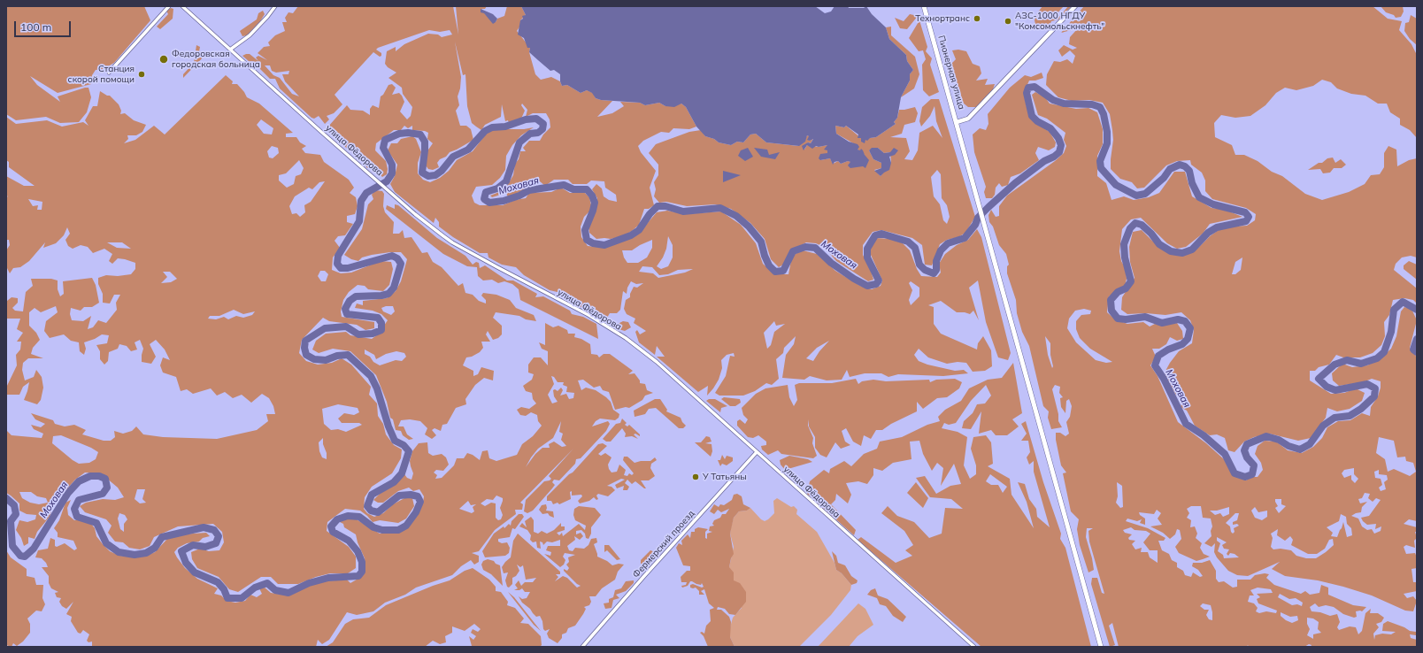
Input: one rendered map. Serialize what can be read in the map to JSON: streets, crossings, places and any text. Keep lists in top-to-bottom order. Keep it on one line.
{"streets":{"main road":["Пионерная улица"],"street":["улица Фёдорова","Фермерский проезд"]},"crossings":[["улица Фёдорова","Фермерский проезд"]],"water":["Моховая"],"places":["Технортранс","АЗС-1000 НГДУ \"Комсомольскнефть\"","Федоровская городская больница","Станция скорой помощи","У Татьяны"],"scale_bar":"100 m"}
